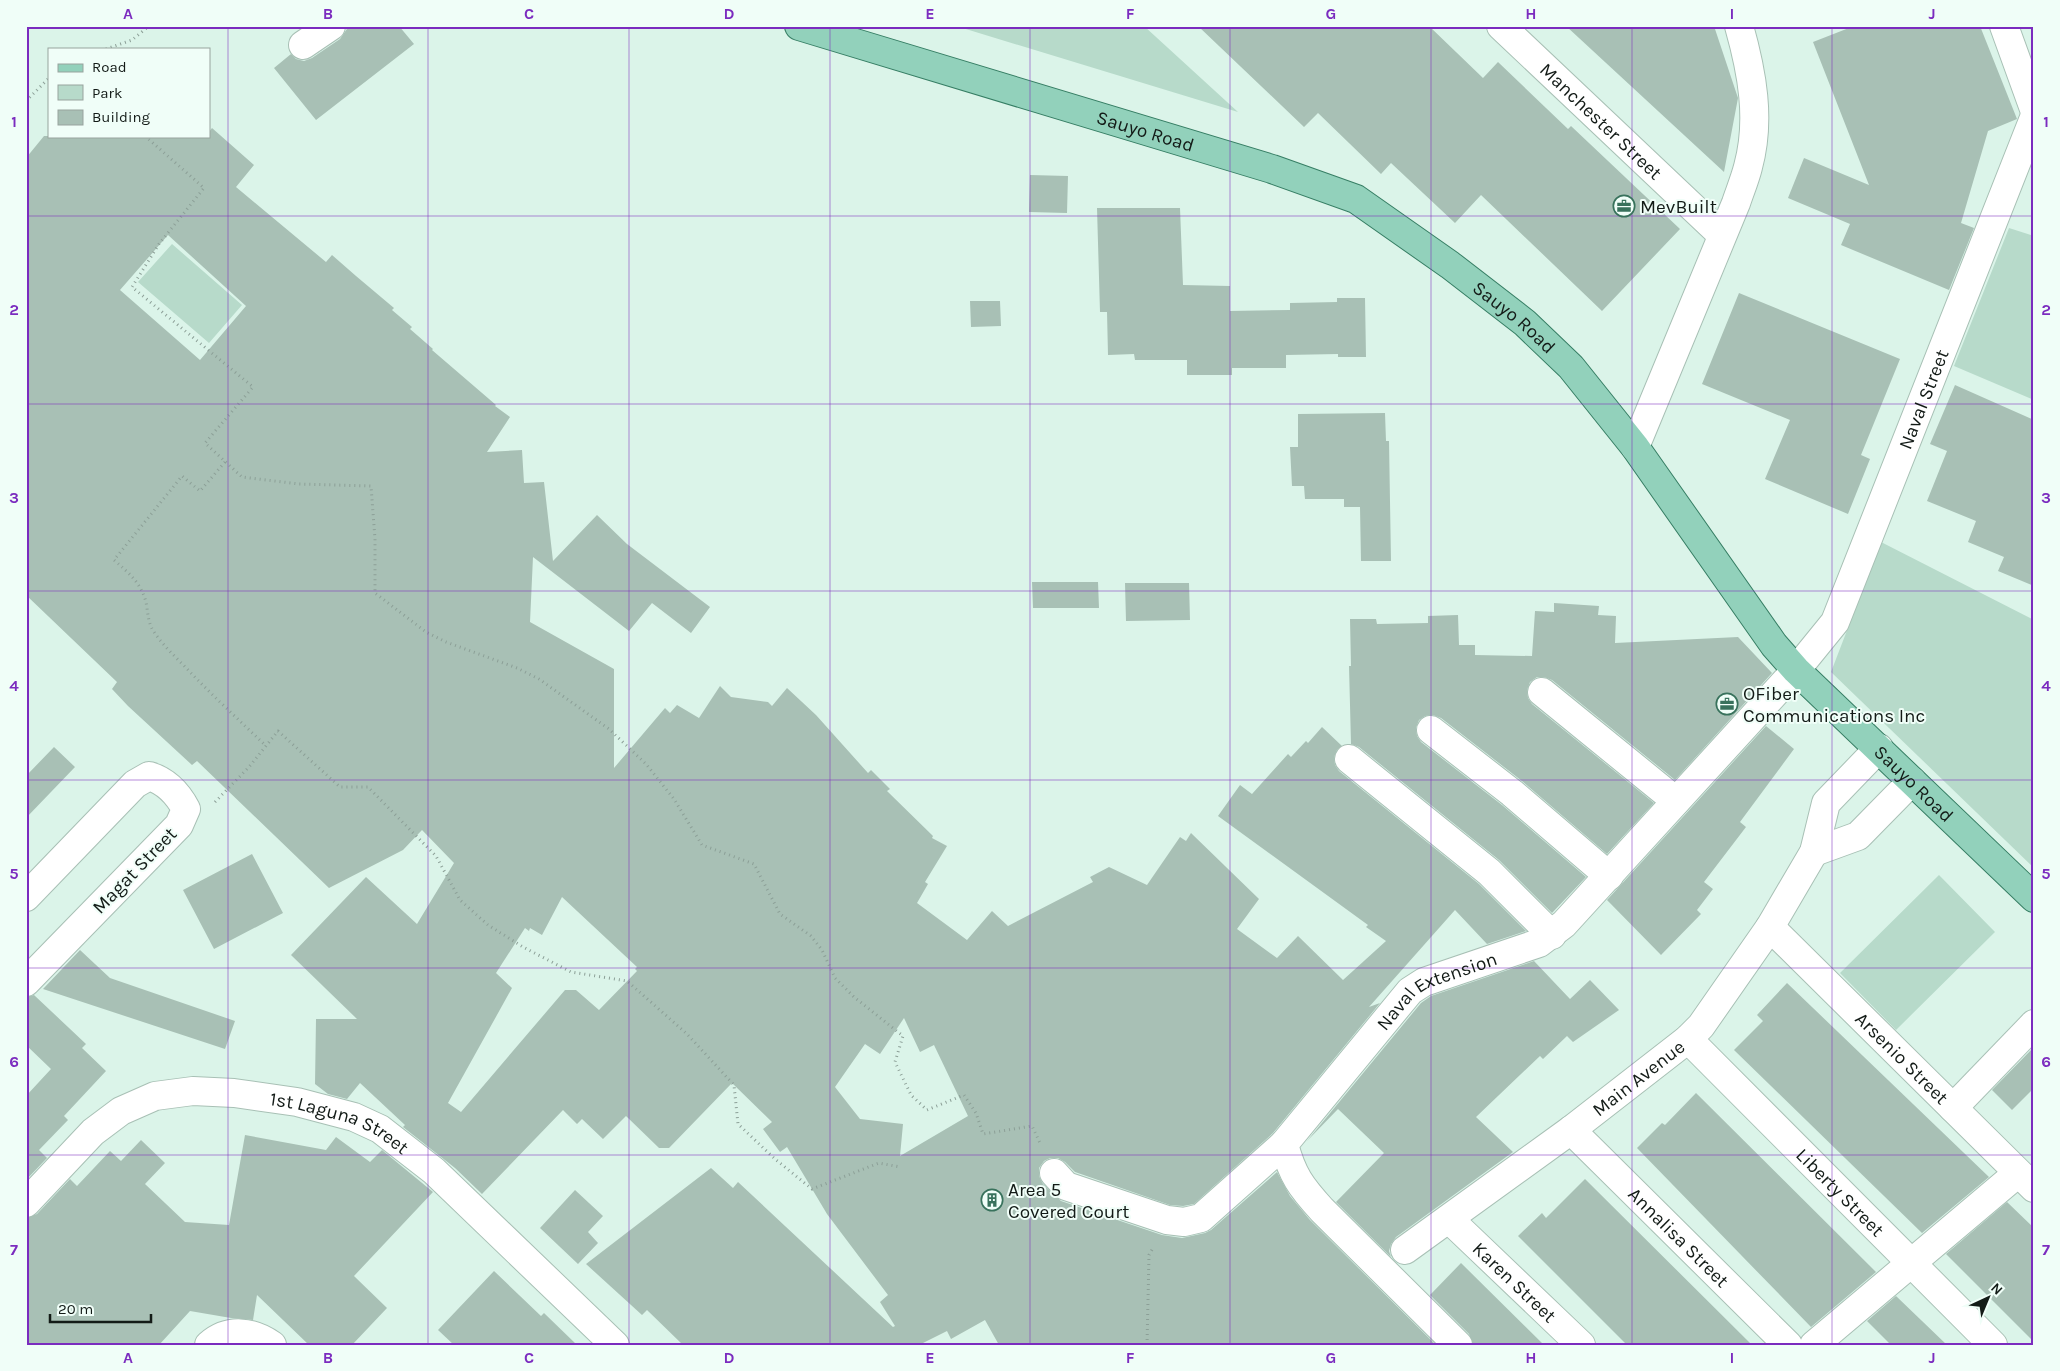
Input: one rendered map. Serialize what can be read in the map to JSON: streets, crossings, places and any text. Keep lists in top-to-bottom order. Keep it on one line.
{"streets":{"main road":["Sauyo Road"],"street":["Manchester Street","Naval Street","Magat Street","Naval Extension","Arsenio Street","Main Avenue","1st Laguna Street","Liberty Street","Annalisa Street","Karen Street"]},"crossings":[["Sauyo Road","Naval Street"],["Sauyo Road","Naval Extension"],["Sauyo Road","Main Avenue"],["Naval Street","Naval Extension"],["Arsenio Street","Main Avenue"],["Main Avenue","Liberty Street"],["Main Avenue","Annalisa Street"],["Main Avenue","Karen Street"]],"places":{"office":["MevBuilt","OFiber Communications Inc"],"building":["Area 5 Covered Court"]},"legend":["Road","Park","Building"],"scale_bar":"20 m","north":"top right","grid":{"columns":["A","B","C","D","E","F","G","H","I","J"],"rows":["1","2","3","4","5","6","7"]}}
